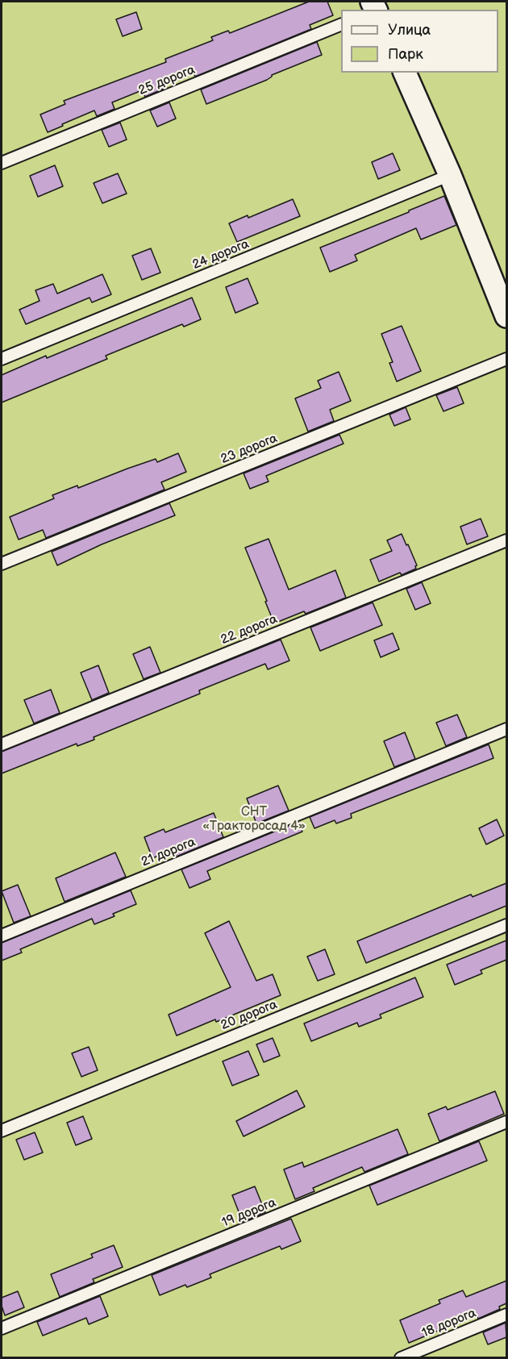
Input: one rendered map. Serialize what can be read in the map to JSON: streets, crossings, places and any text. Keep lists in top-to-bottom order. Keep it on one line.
{"streets":{"lane":["25 дорога","24 дорога","23 дорога","22 дорога","21 дорога","20 дорога","19 дорога","18 дорога"]},"parks":["СНТ «Тракторосад 4»"],"legend":["Улица","Парк"]}
